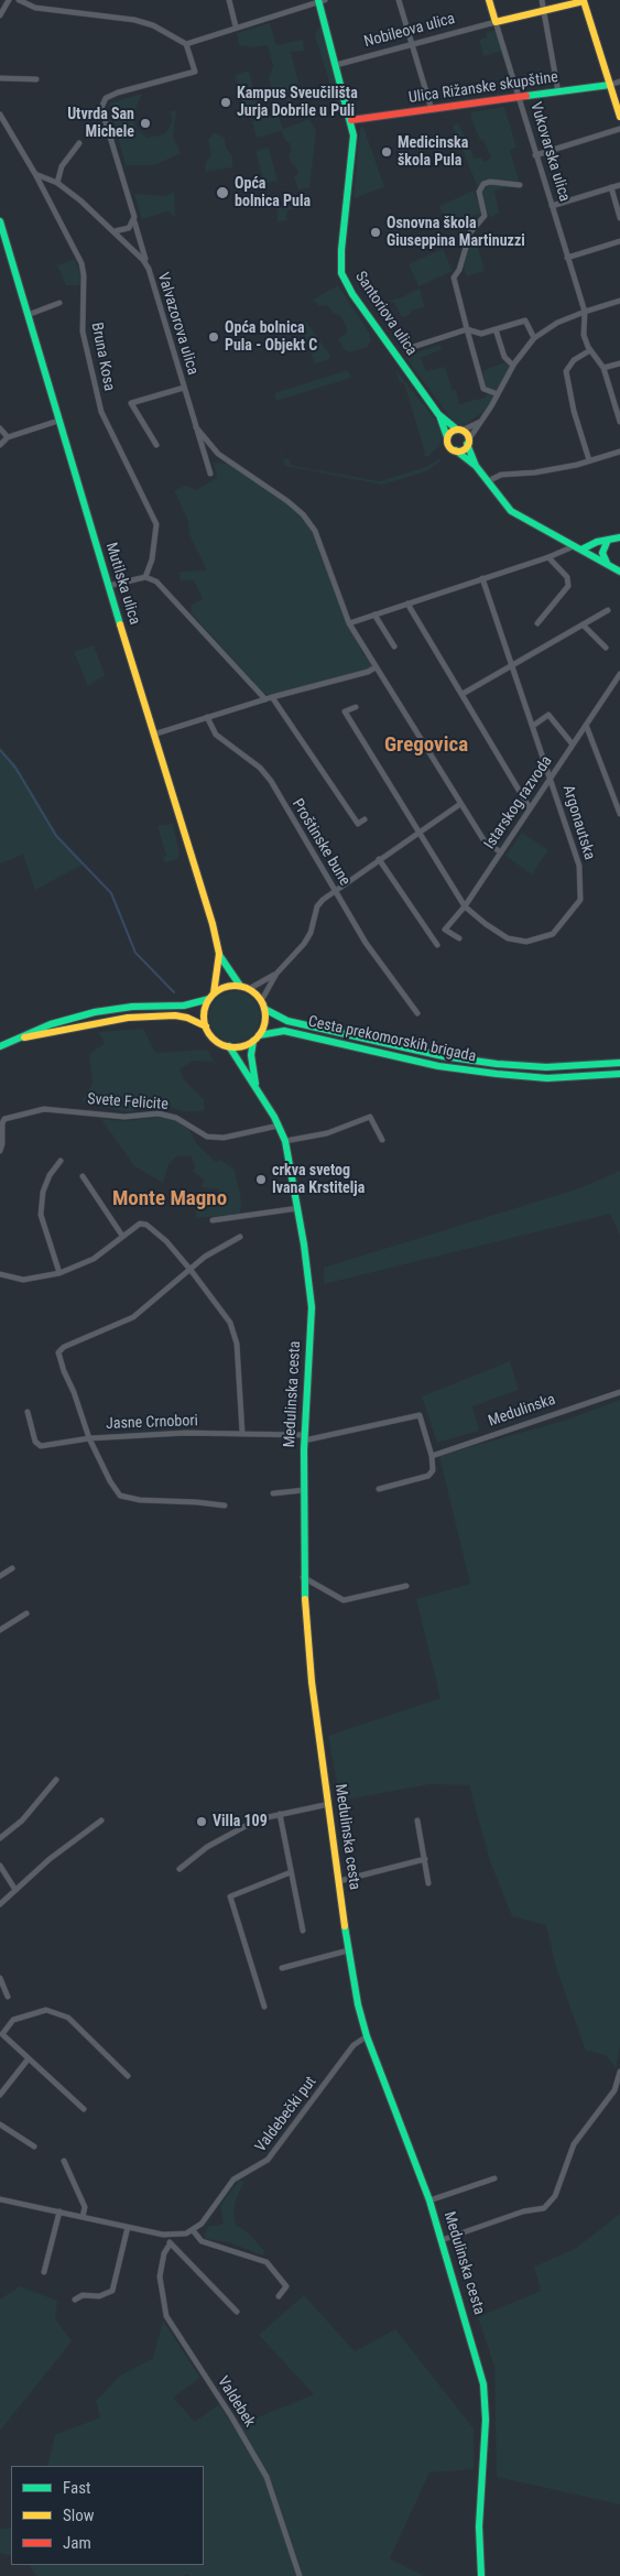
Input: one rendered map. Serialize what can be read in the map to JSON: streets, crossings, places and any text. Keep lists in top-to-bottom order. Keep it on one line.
{"streets":{"main road":["Nobileova ulica","Ulica Rižanske skupštine","Vukovarska ulica","Santoriova ulica","Mutilska ulica","Cesta prekomorskih brigada","Medulinska cesta"],"street":["Valvazorova ulica","Bruna Kosa","Istarskog razvoda","Argonautska","Proštinske bune","Svete Felicite","Medulinska","Jasne Crnobori","Valdebečki put","Valdebek"]},"crossings":[["Nobileova ulica","Vukovarska ulica"],["Nobileova ulica","Santoriova ulica"],["Ulica Rižanske skupštine","Vukovarska ulica"],["Ulica Rižanske skupštine","Santoriova ulica"],["Valvazorova ulica","Bruna Kosa"],["Mutilska ulica","Cesta prekomorskih brigada"],["Istarskog razvoda","Argonautska"],["Svete Felicite","Medulinska cesta"],["Medulinska cesta","Jasne Crnobori"],["Medulinska cesta","Valdebečki put"]],"districts":["Gregovica","Monte Magno"],"places":["Kampus Sveučilišta Jurja Dobrile u Puli","Utvrda San Michele","Medicinska škola Pula","Opća bolnica Pula","Osnovna škola Giuseppina Martinuzzi","Opća bolnica Pula - Objekt C","crkva svetog Ivana Krstitelja","Villa 109"],"legend":["Fast","Slow","Jam"]}
